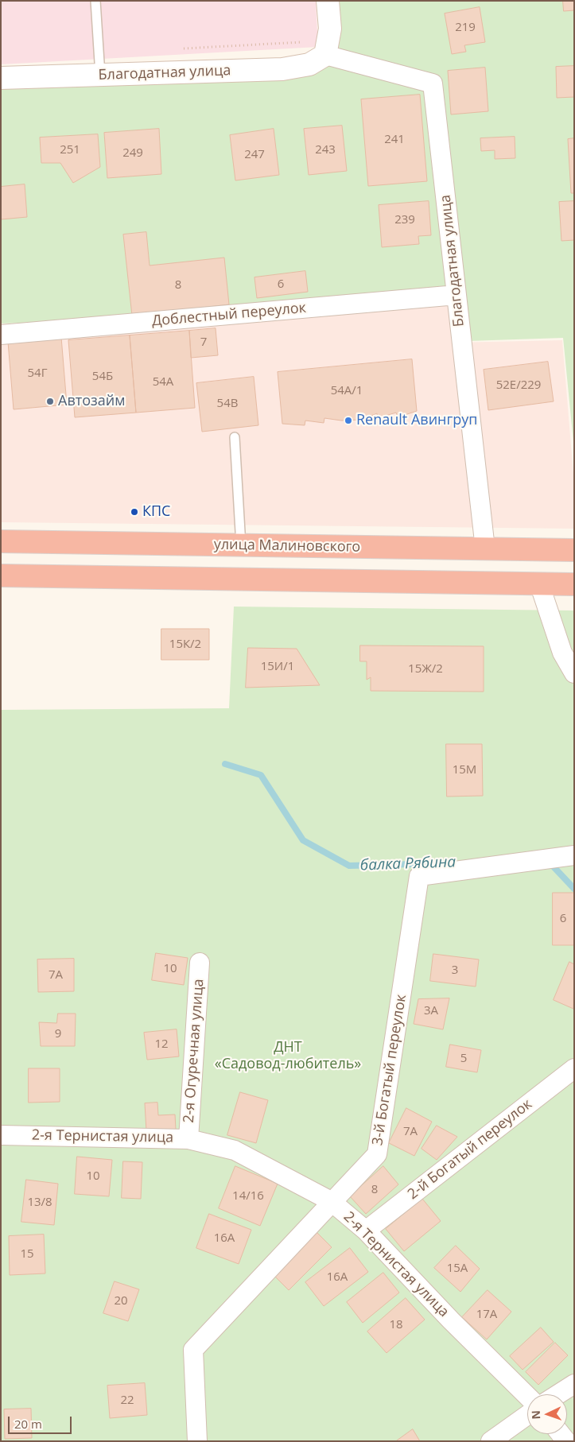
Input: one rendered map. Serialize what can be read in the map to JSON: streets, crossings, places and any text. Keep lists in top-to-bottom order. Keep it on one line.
{"streets":{"highway":["улица Малиновского"],"street":["Благодатная улица","Доблестный переулок","2-я Огуречная улица","3-й Богатый переулок","2-я Тернистая улица","2-й Богатый переулок"]},"crossings":[["Благодатная улица","Доблестный переулок"],["Благодатная улица","улица Малиновского"],["2-я Огуречная улица","2-я Тернистая улица"],["3-й Богатый переулок","2-я Тернистая улица"],["2-я Тернистая улица","2-й Богатый переулок"]],"water":["балка Рябина"],"parks":["ДНТ «Садовод-любитель»"],"places":["Автозайм","Renault Авингруп","КПС"],"house_numbers":["219","241","251","243","249","247","239","6","8","7","54Г","54Б","54А","52Е/229","54А/1","54В","15К/2","15И/1","15Ж/2","15М","6","10","3","7А","3А","9","12","5","7А","10","8","14/16","13/8","16А","15","15А","16А","20","17А","18","22"],"scale_bar":"20 m","north":"left"}
